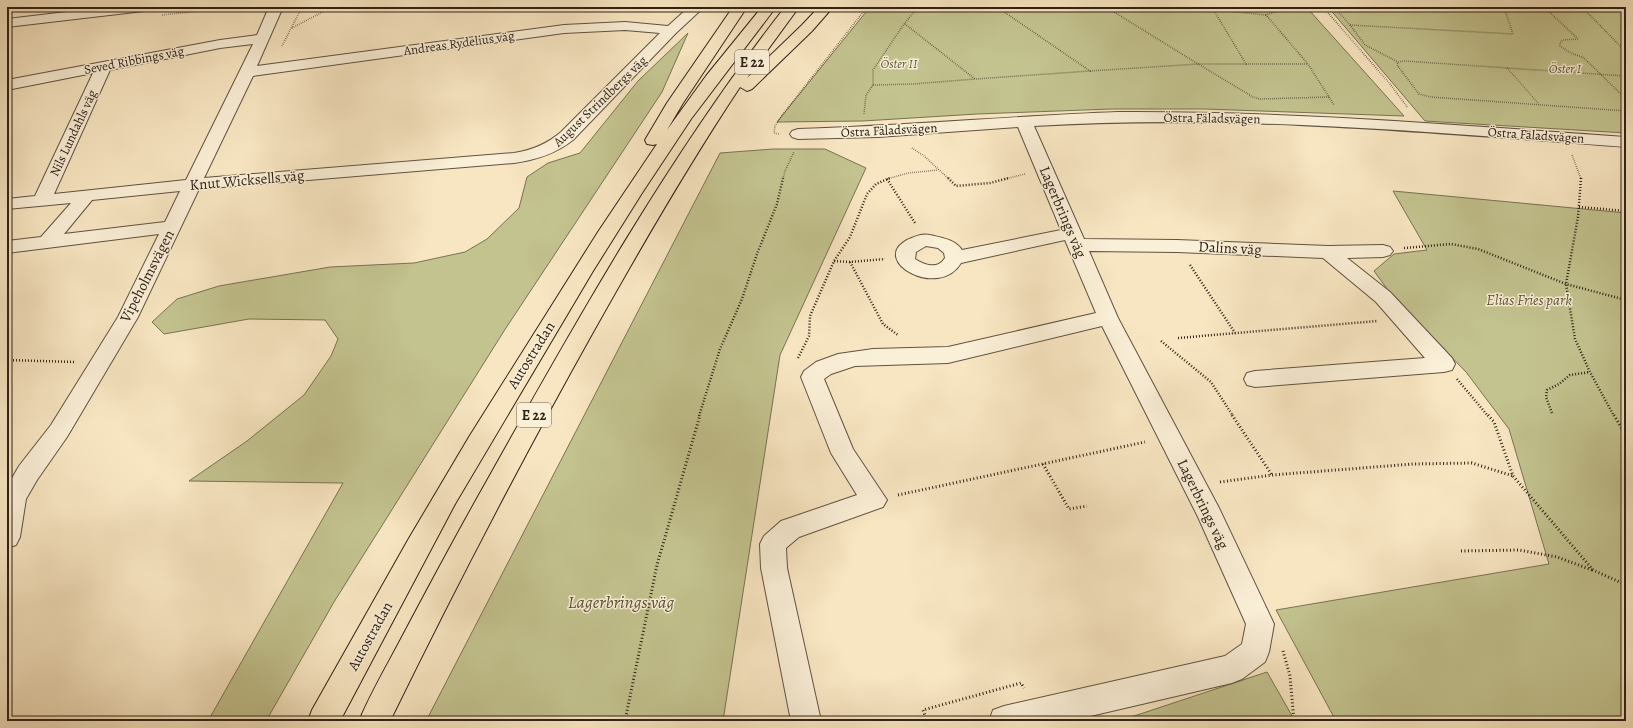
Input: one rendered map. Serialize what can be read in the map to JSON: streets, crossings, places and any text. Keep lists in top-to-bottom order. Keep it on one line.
{"streets":{"highway":["E 22","Autostradan"],"street":["Andreas Rydelius väg","Seved Ribbings väg","August Strindbergs väg","Östra Fäladsvägen","Nils Lundahls väg","Knut Wicksells väg","Lagerbrings väg","Dalins väg","Vipeholmsvägen"]},"crossings":[["Andreas Rydelius väg","August Strindbergs väg"],["Andreas Rydelius väg","Vipeholmsvägen"],["Seved Ribbings väg","Nils Lundahls väg"],["Seved Ribbings väg","Vipeholmsvägen"],["August Strindbergs väg","Knut Wicksells väg"],["Östra Fäladsvägen","Lagerbrings väg"],["Nils Lundahls väg","Knut Wicksells väg"],["Knut Wicksells väg","Vipeholmsvägen"],["Lagerbrings väg","Dalins väg"]],"parks":["Öster II","Öster I","Elias Fries park","Lagerbrings väg"]}
